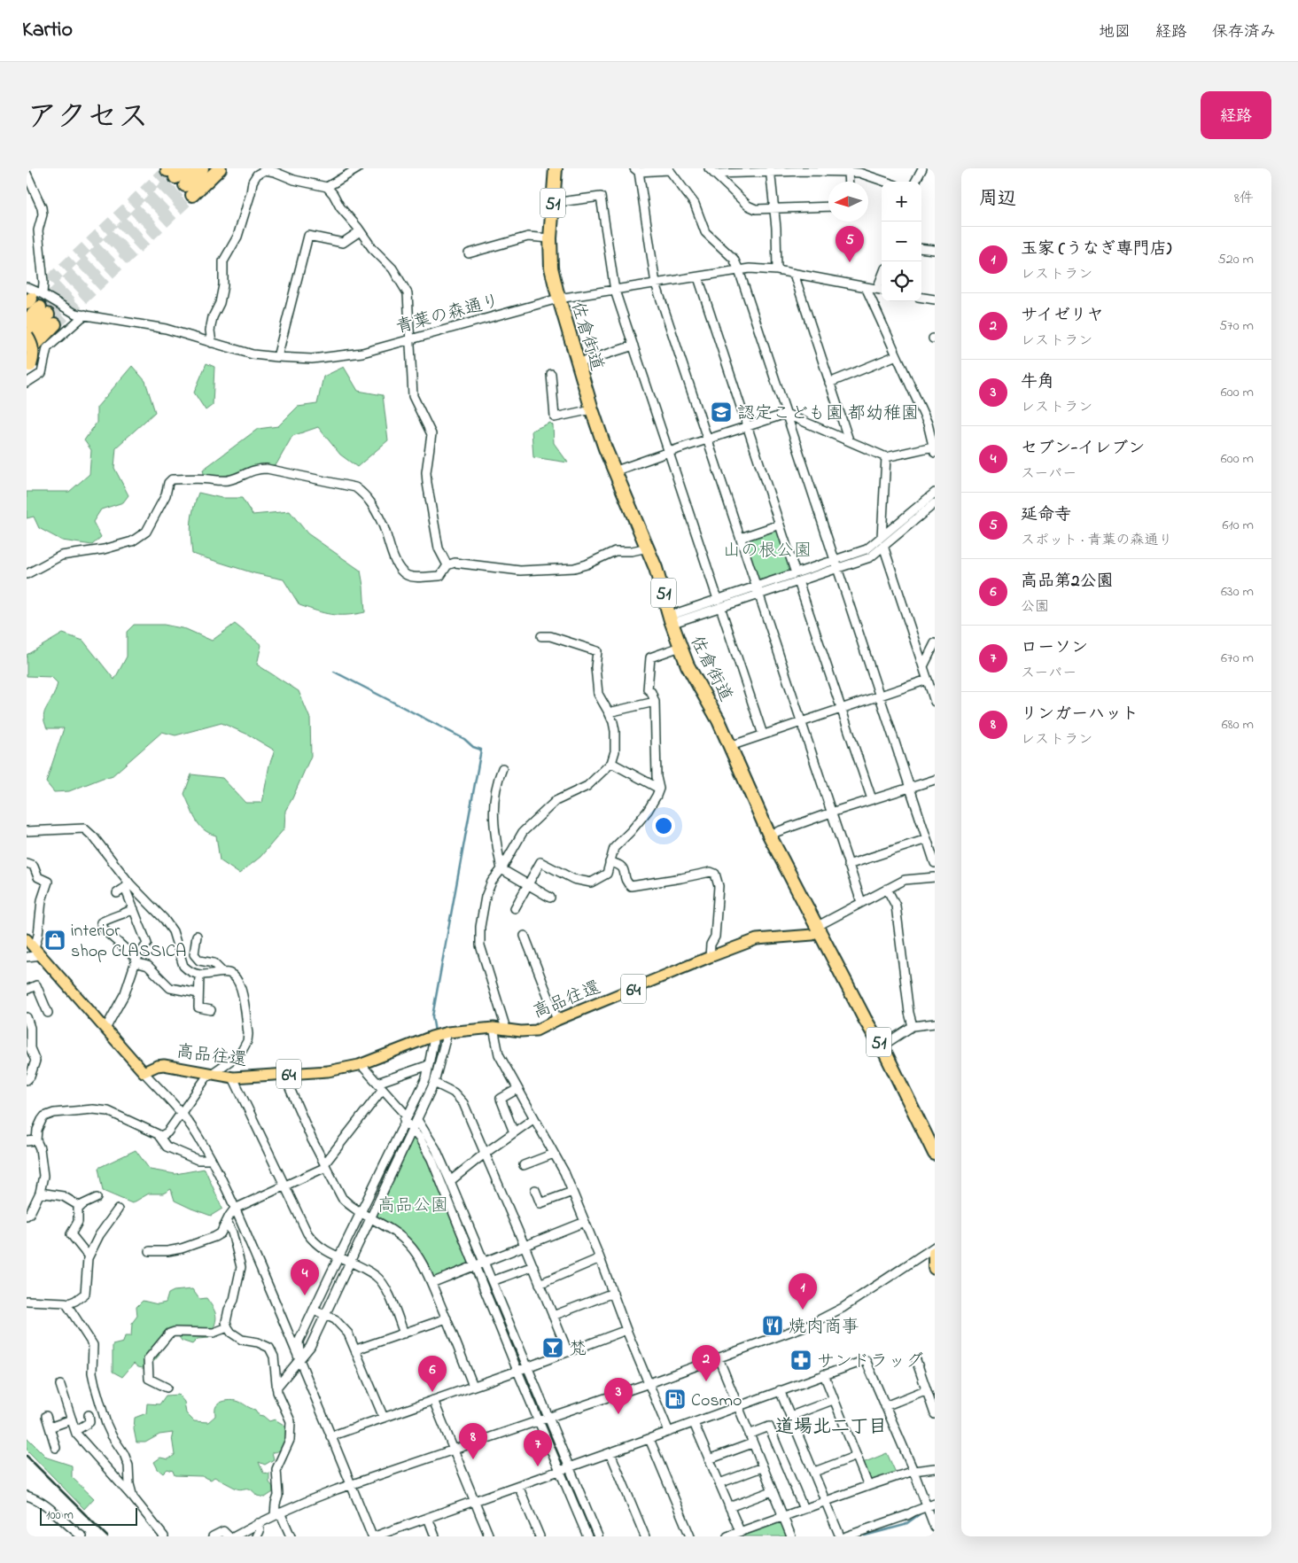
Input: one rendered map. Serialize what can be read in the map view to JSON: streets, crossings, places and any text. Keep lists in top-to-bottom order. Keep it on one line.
{"streets":{"highway":["51","佐倉街道"],"main road":["64","高品往還"],"street":["青葉の森通り"]},"crossings":[["青葉の森通り","佐倉街道"],["佐倉街道","高品往還"],["64","高品往還"]],"districts":["道場北二丁目"],"parks":["山の根公園","高品公園"],"places":{"school or university":["認定こども園 都幼稚園"],"shop":["interior shop CLASSICA"],"restaurant":["焼肉商事"],"bar":["梵"],"pharmacy":["サンドラッグ"],"fuel station":["Cosmo"]},"scale_bar":"100 m","north":"left","page":{"header":"Kartio","nav":["地図","経路","保存済み"],"title":"アクセス","buttons":"経路","heading":["周辺","8件"],"map_buttons":["+","−"],"pins":["5","4","1","2","6","3","8","7"],"list":[{"mark":"1","name":"玉家 (うなぎ専門店)","note":"レストラン","value":"520 m"},{"mark":"2","name":"サイゼリヤ","note":"レストラン","value":"570 m"},{"mark":"3","name":"牛角","note":"レストラン","value":"600 m"},{"mark":"4","name":"セブン-イレブン","note":"スーパー","value":"600 m"},{"mark":"5","name":"延命寺","note":"スポット · 青葉の森通り","value":"610 m"},{"mark":"6","name":"高品第2公園","note":"公園","value":"630 m"},{"mark":"7","name":"ローソン","note":"スーパー","value":"670 m"},{"mark":"8","name":"リンガーハット","note":"レストラン","value":"680 m"}],"scale":"100 m"}}
